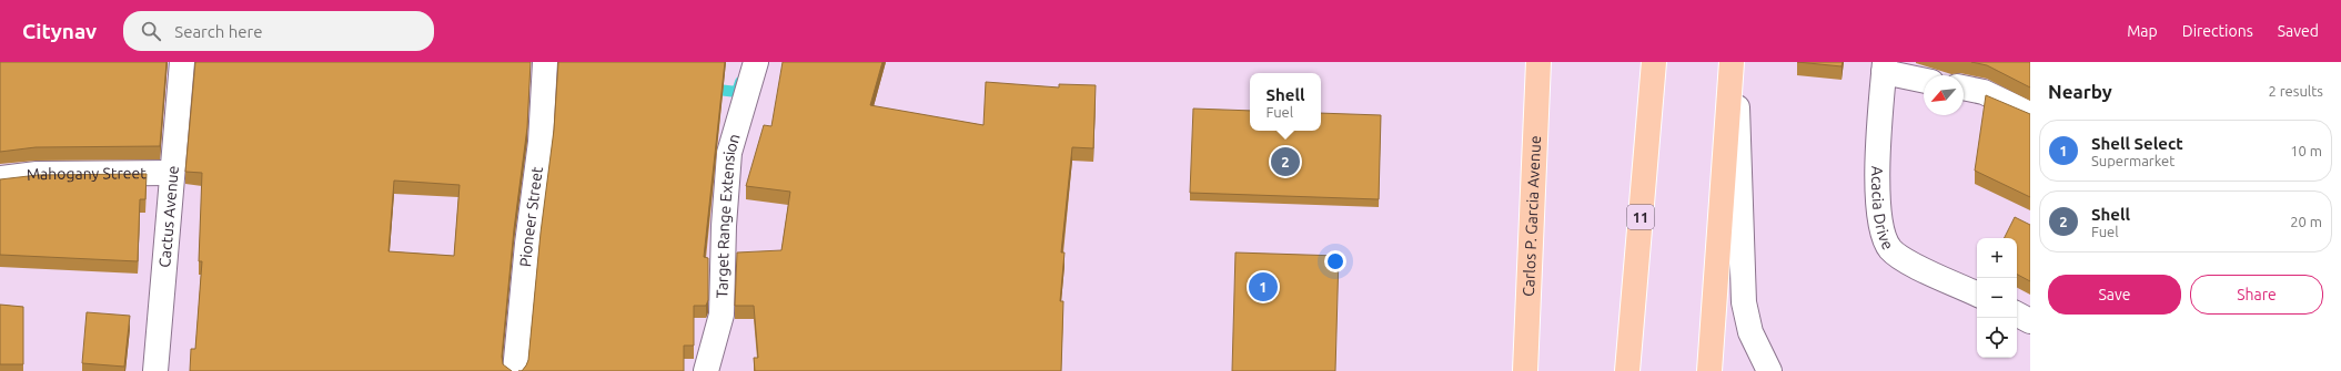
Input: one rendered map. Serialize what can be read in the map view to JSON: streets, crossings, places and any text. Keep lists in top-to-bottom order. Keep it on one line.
{"streets":{"main road":["Carlos P. Garcia Avenue","11"],"street":["Mahogany Street","Acacia Drive","Cactus Avenue","Target Range Extension","Pioneer Street"]},"crossings":[["Mahogany Street","Cactus Avenue"]],"north":"bottom left","page":{"header":"Citynav","search":"Search here","nav":["Map","Directions","Saved"],"heading":["Nearby","2 results"],"popup":["Shell","Fuel"],"list":[{"mark":"1","name":"Shell Select","note":"Supermarket","value":"10 m"},{"mark":"2","name":"Shell","note":"Fuel","value":"20 m"}],"pins":["2","1"],"map_buttons":["+","−"],"buttons":["Save","Share"]}}
